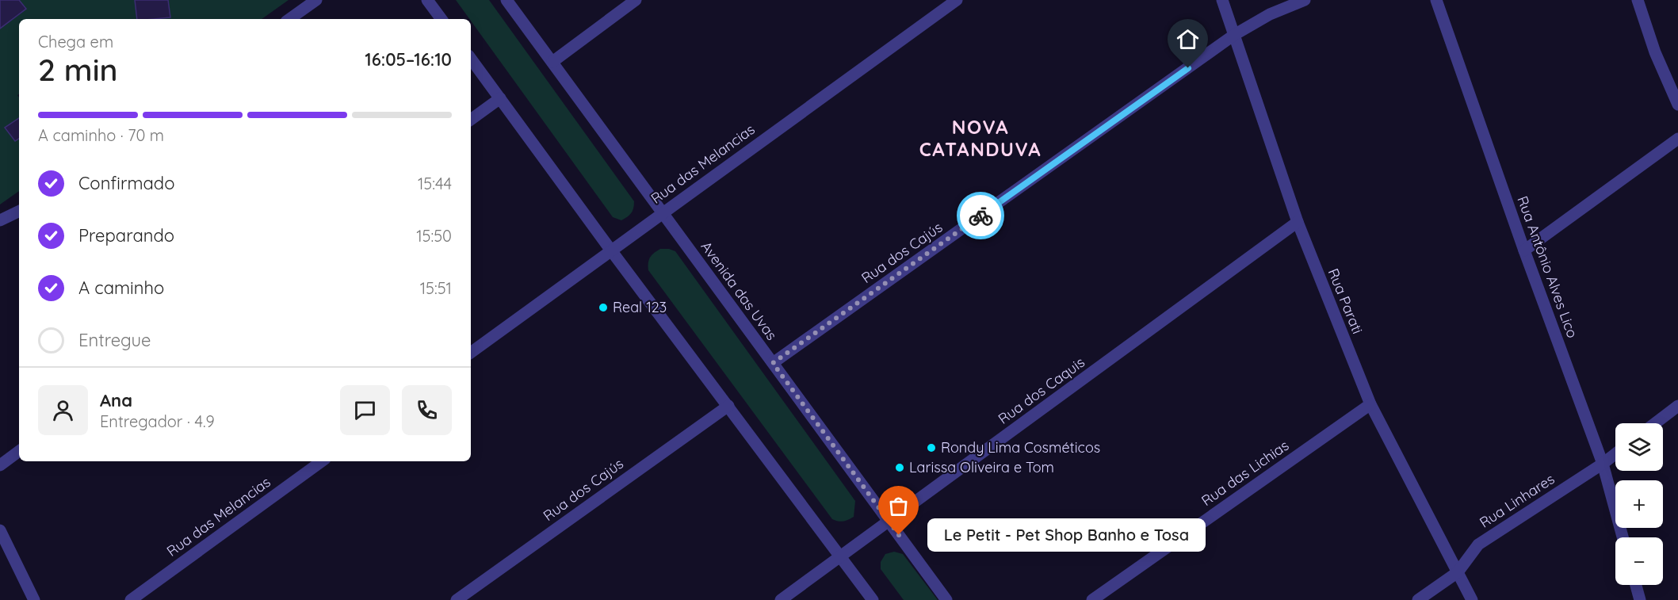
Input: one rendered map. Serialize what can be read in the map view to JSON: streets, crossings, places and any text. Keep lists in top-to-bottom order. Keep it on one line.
{"streets":{"street":["Rua das Melancias","Rua dos Cajús","Rua Antônio Alves Lico","Avenida das Uvas","Rua Parati","Rua dos Caquis","Rua das Lichias","Rua Linhares"]},"crossings":[["Rua das Melancias","Avenida das Uvas"],["Rua dos Cajús","Avenida das Uvas"],["Rua dos Cajús","Rua Parati"],["Rua Antônio Alves Lico","Rua Linhares"],["Avenida das Uvas","Rua dos Caquis"],["Rua Parati","Rua dos Caquis"],["Rua Parati","Rua das Lichias"],["Rua Parati","Rua Linhares"]],"districts":["NOVA CATANDUVA"],"places":["Real 123","Rondy Lima Cosméticos","Larissa Oliveira e Tom","Le Petit - Pet Shop Banho e Tosa"],"page":{"heading":["2 min","Chega em","16:05–16:10"],"panel":["Ana","Entregador · 4.9"],"bar":"A caminho · 70 m","list":[["Confirmado","15:44"],["Preparando","15:50"],["A caminho","15:51"],"Entregue"],"map_buttons":["+","−"],"bubble":"Le Petit - Pet Shop Banho e Tosa"}}
